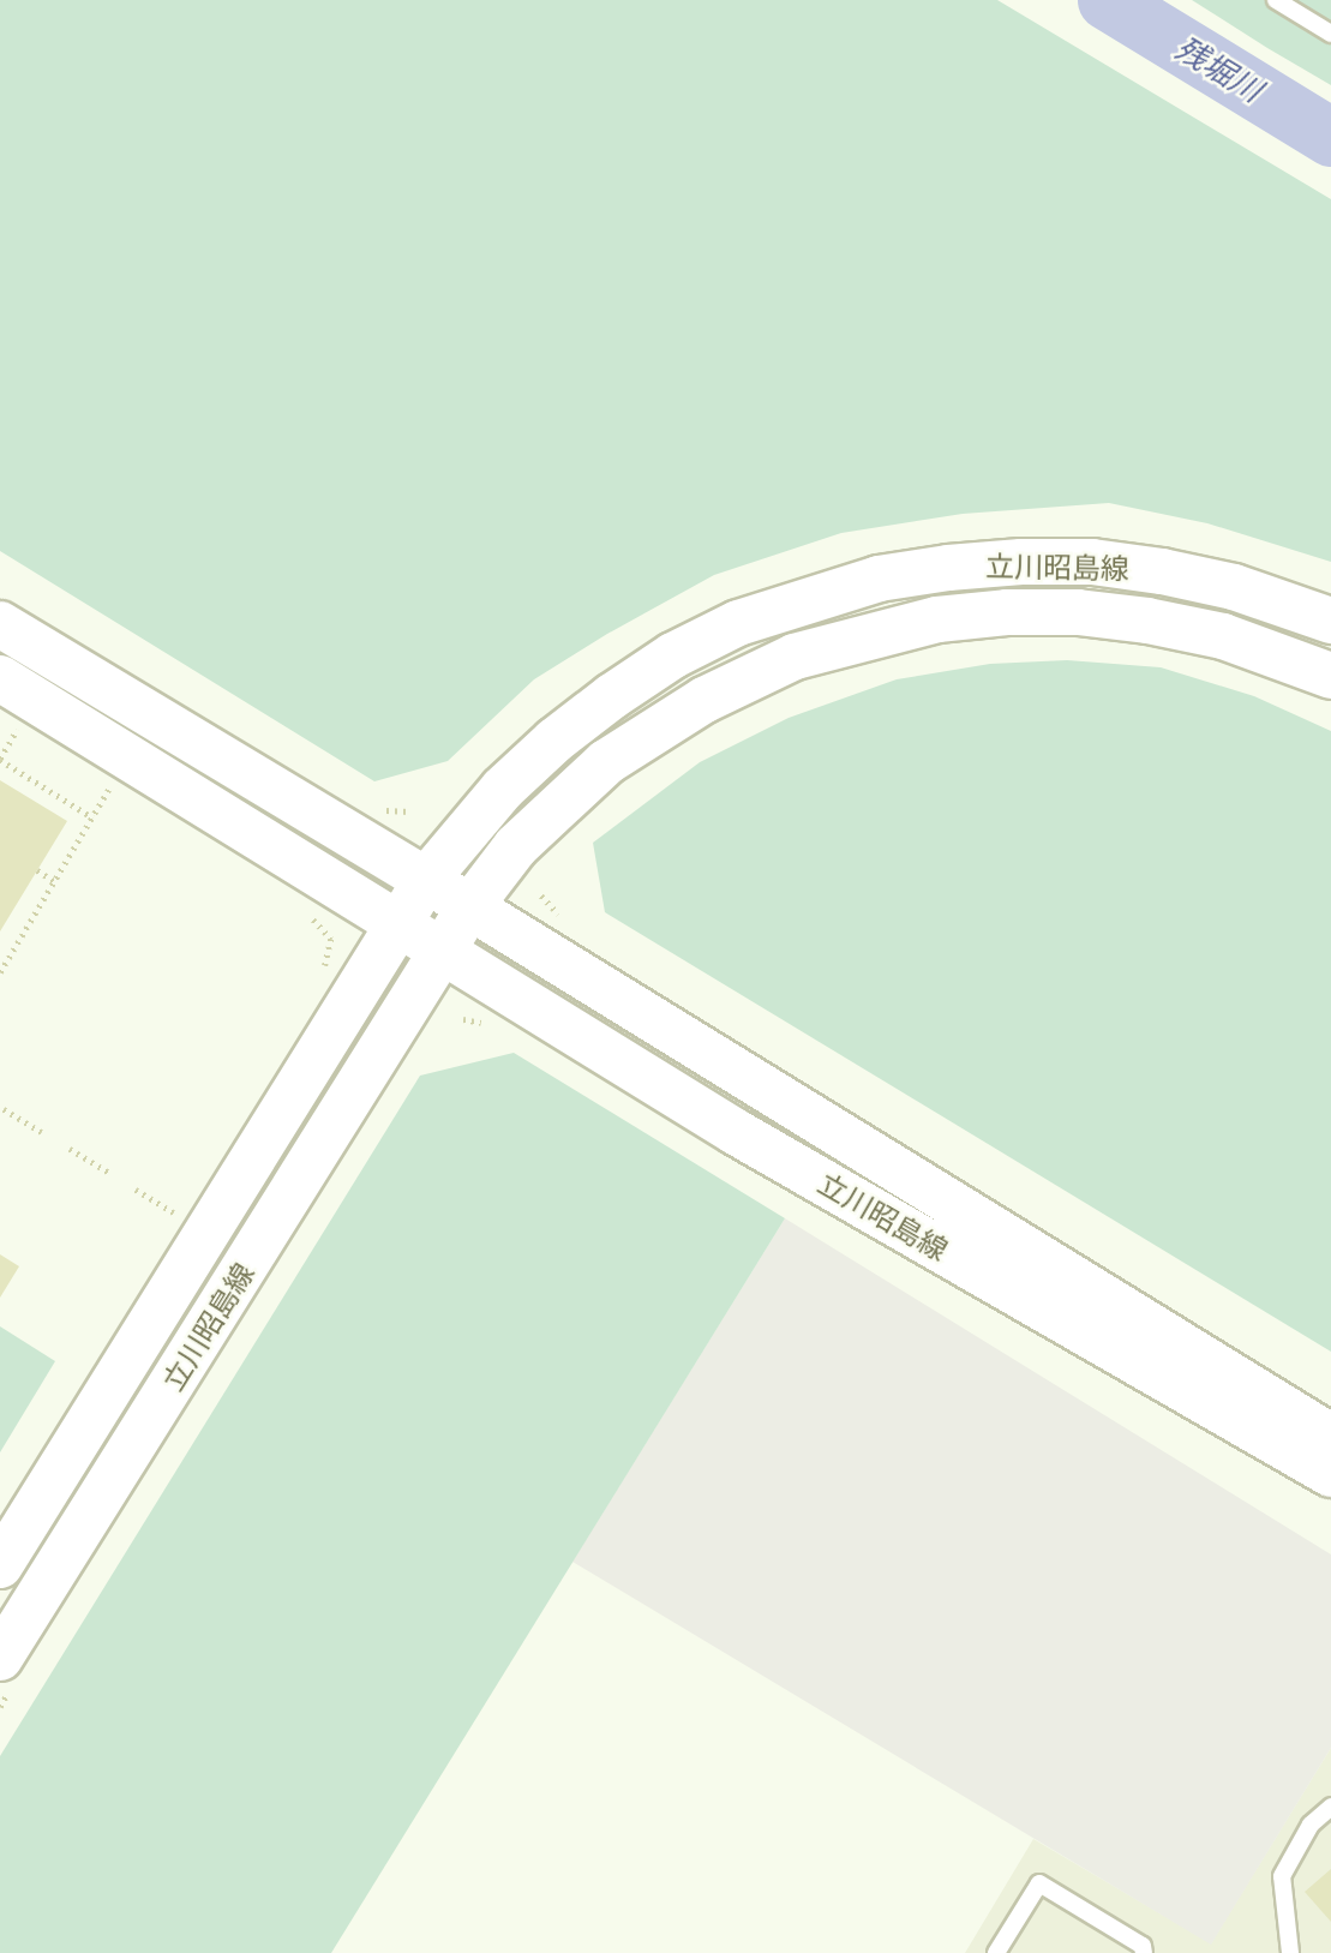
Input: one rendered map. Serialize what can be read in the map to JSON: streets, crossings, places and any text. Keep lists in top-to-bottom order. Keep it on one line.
{"streets":{"main road":["立川昭島線"]},"water":["残堀川"]}
